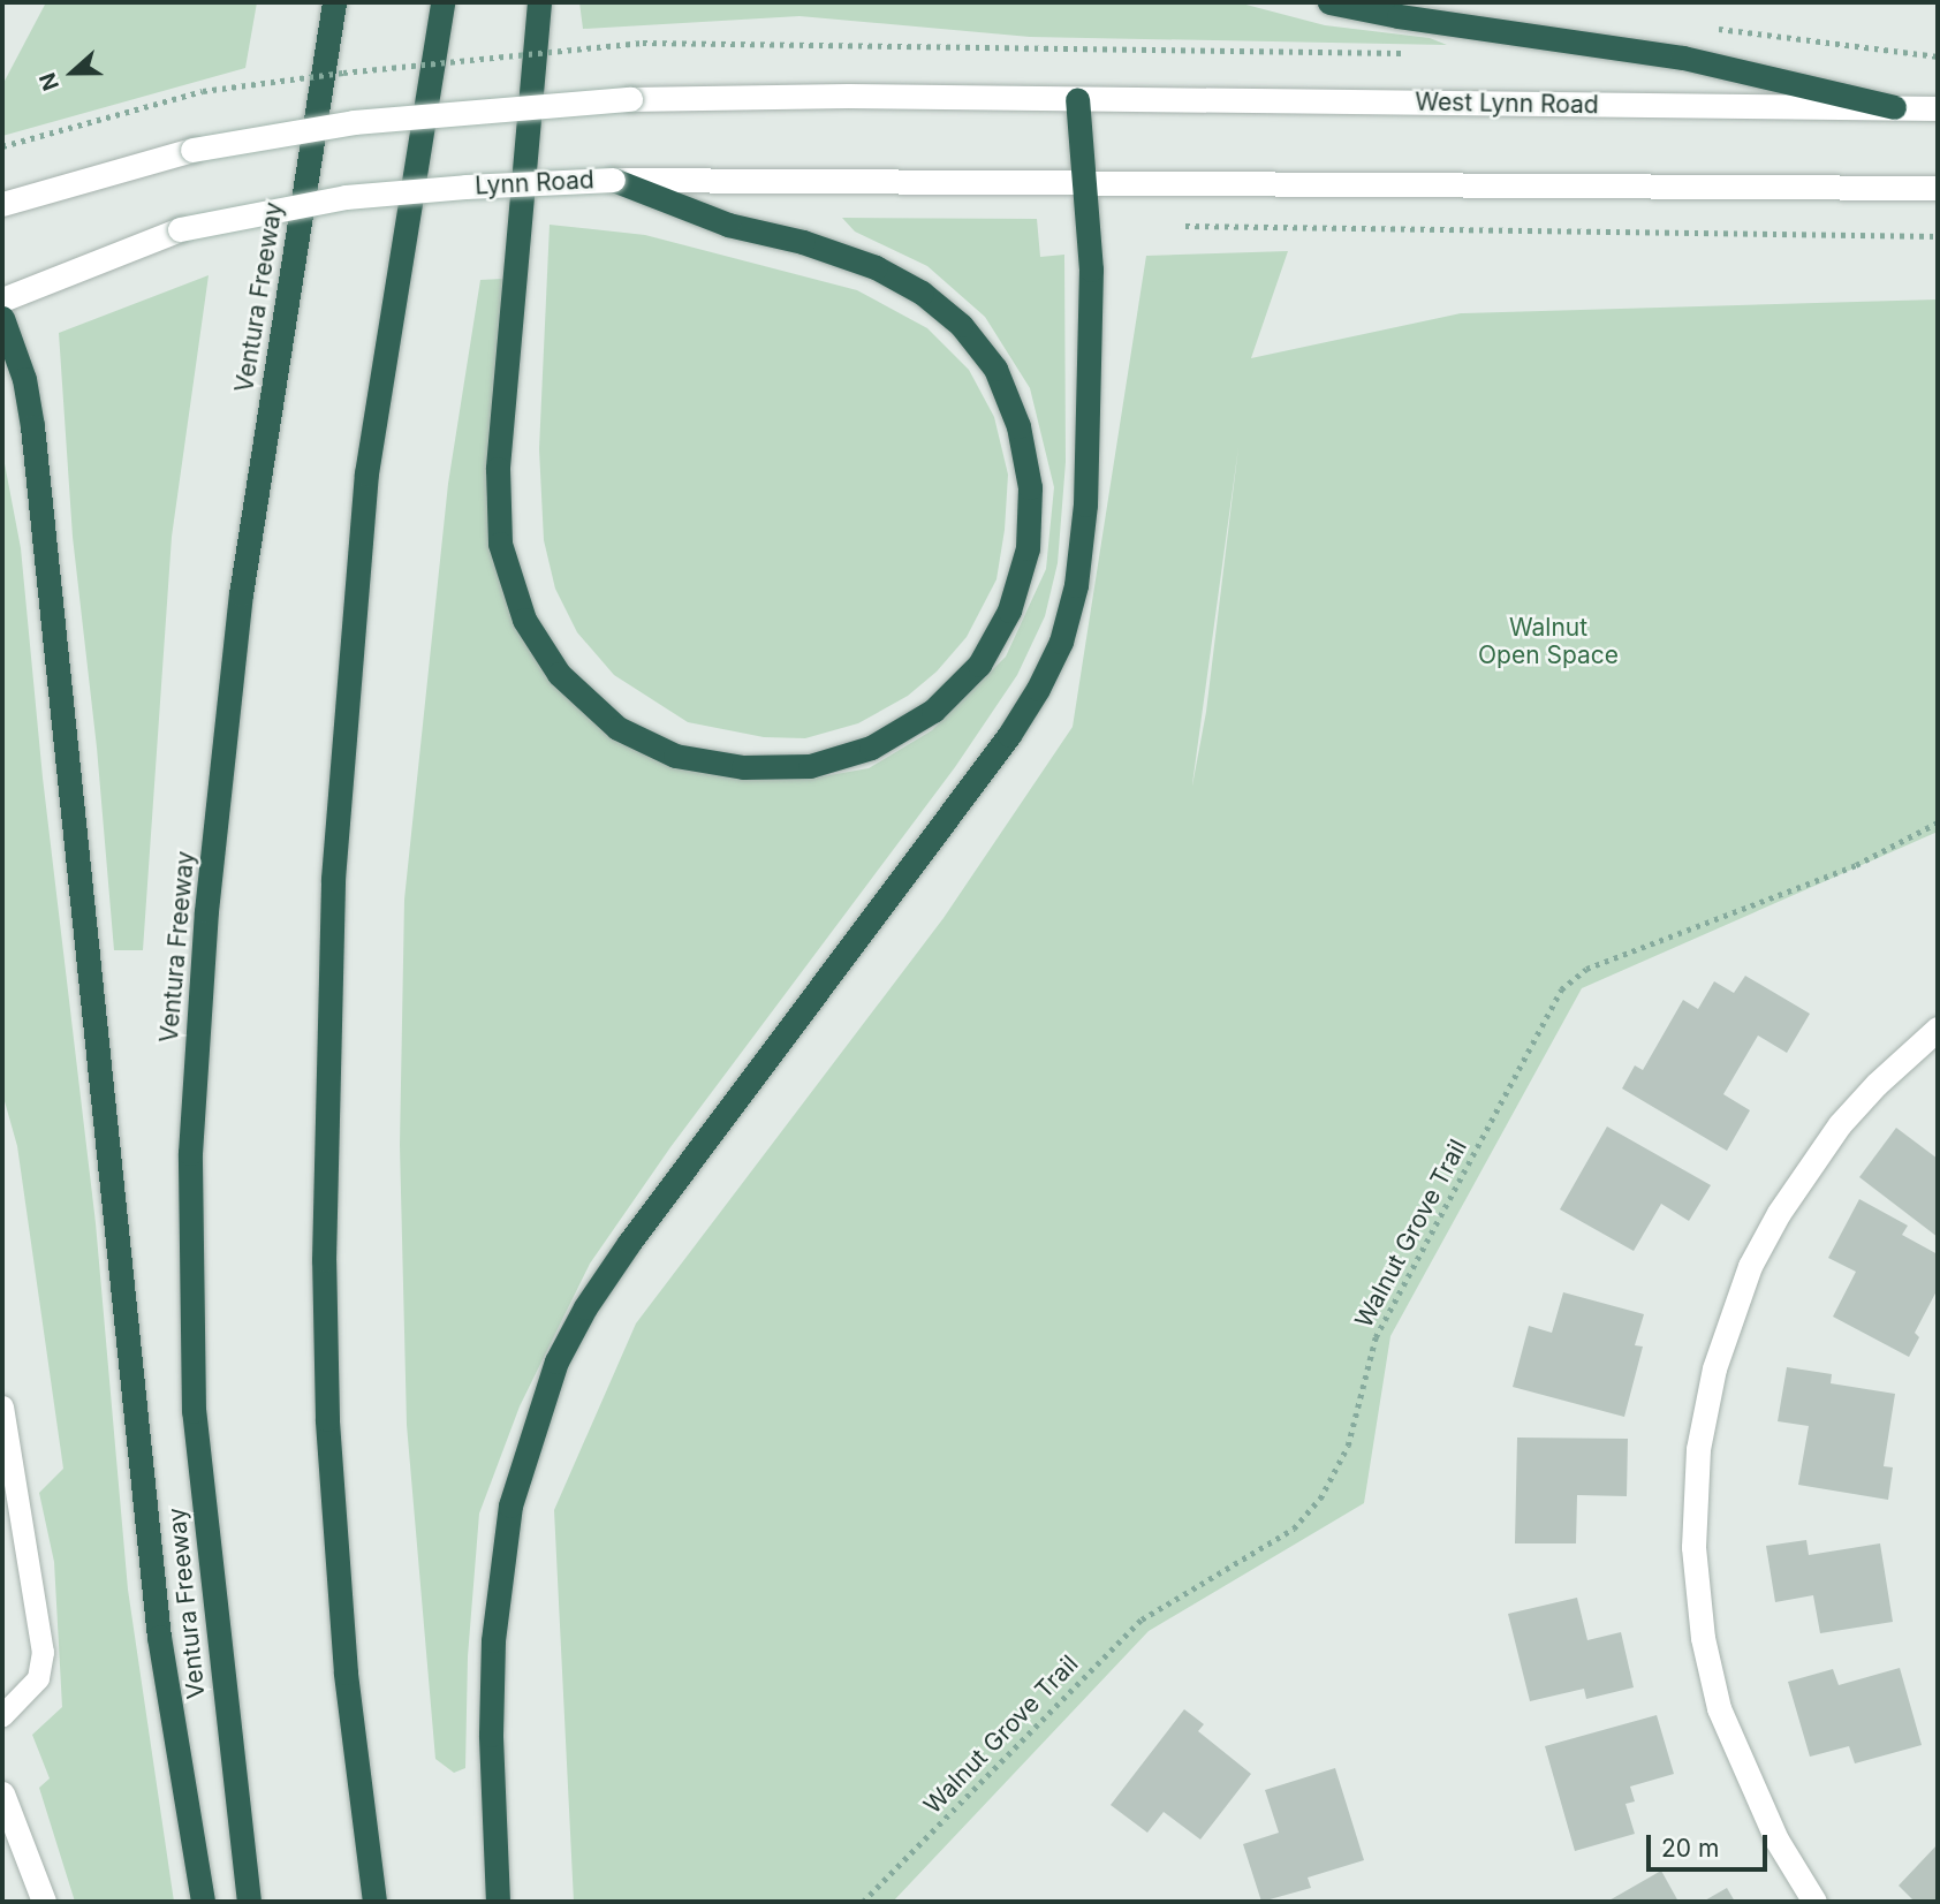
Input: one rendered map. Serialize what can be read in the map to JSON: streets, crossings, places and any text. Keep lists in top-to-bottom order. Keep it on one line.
{"streets":{"highway":["Ventura Freeway"],"main road":["West Lynn Road","Lynn Road"],"path":["Walnut Grove Trail"]},"parks":["Walnut Open Space"],"scale_bar":"20 m","north":"left"}
